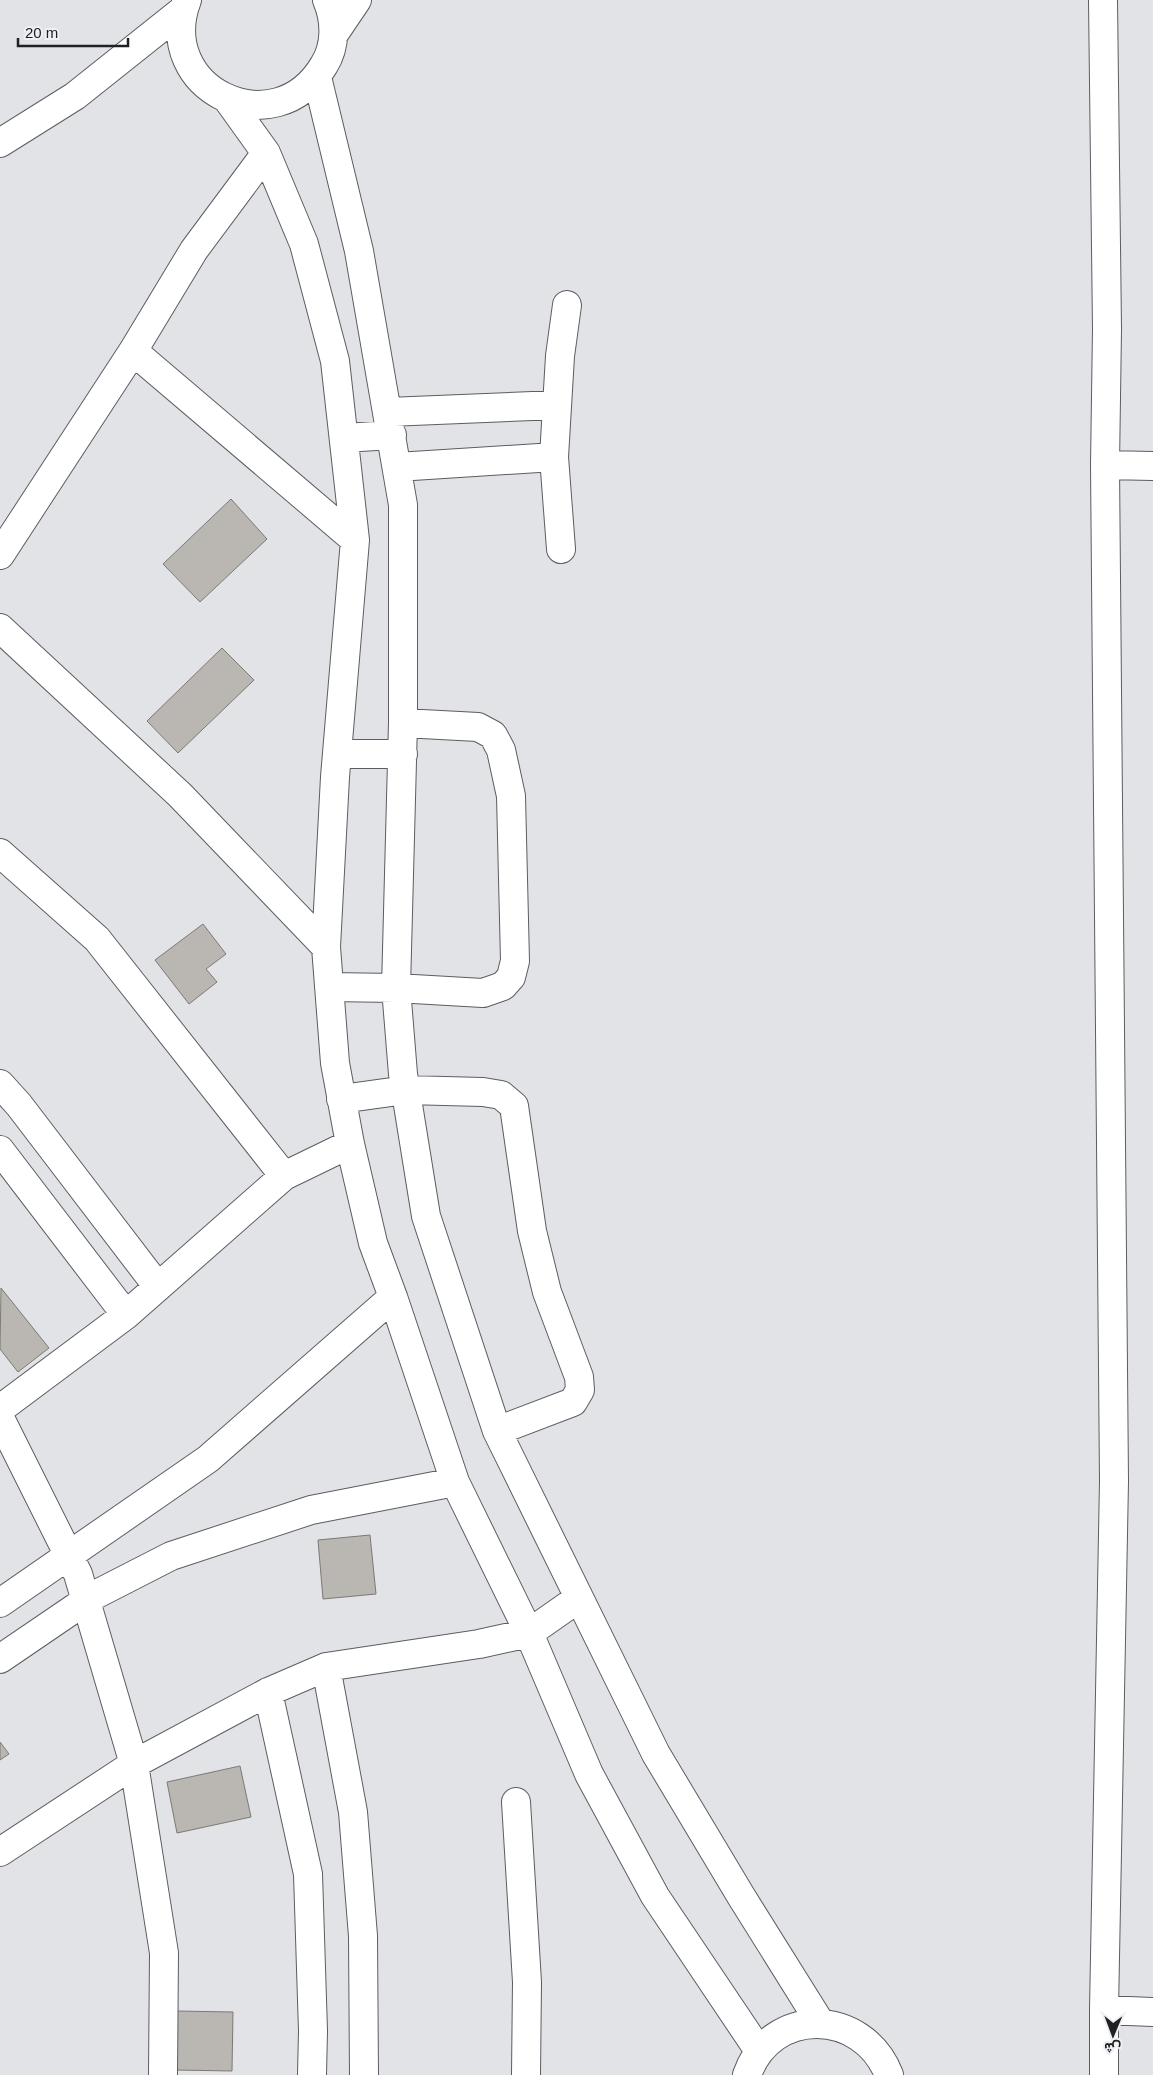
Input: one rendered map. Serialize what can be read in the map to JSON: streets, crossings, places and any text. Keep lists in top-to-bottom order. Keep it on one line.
{"scale_bar":"20 m","north":"bottom"}
